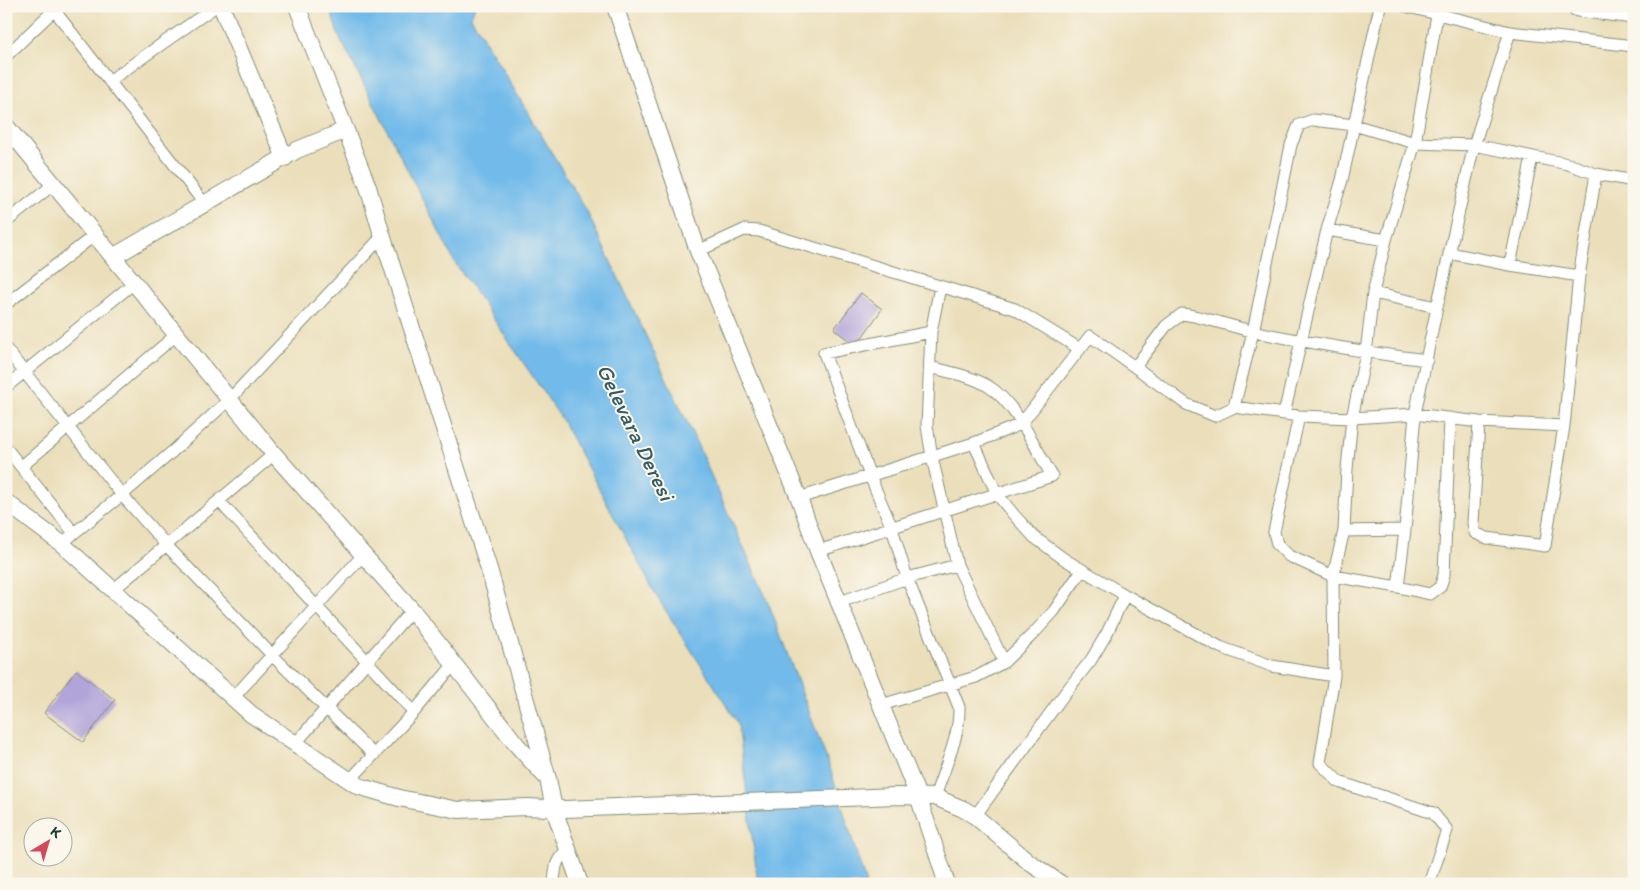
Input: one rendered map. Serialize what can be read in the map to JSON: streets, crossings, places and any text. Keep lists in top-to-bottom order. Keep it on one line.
{"water":["Gelevara Deresi"],"north":"top right"}
